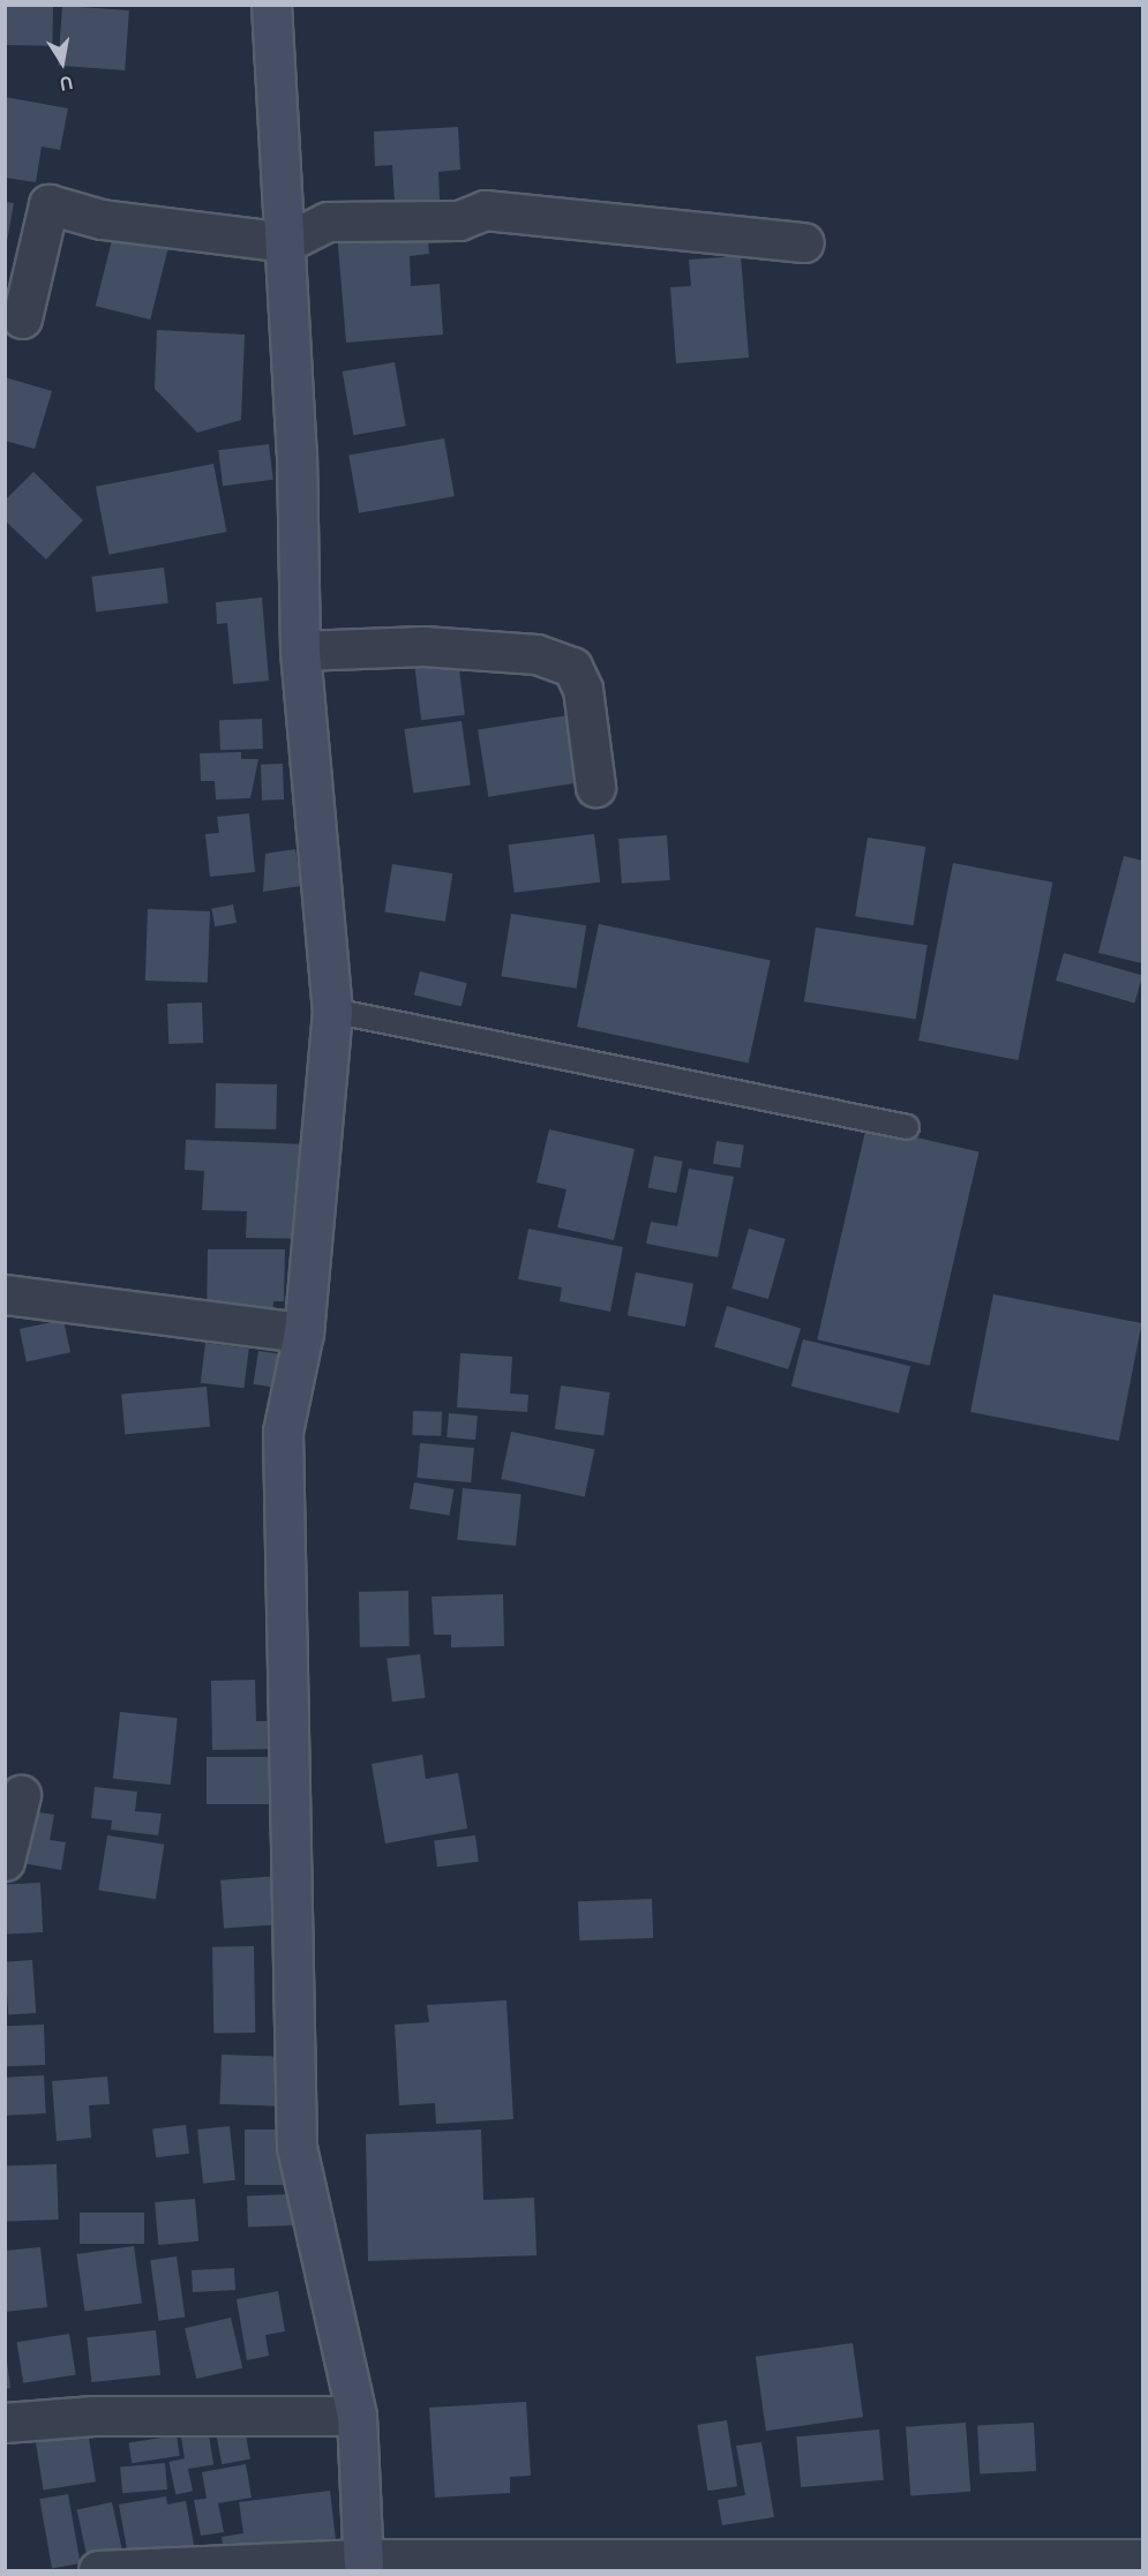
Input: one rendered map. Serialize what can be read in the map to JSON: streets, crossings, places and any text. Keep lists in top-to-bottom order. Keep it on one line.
{"north":"bottom"}
